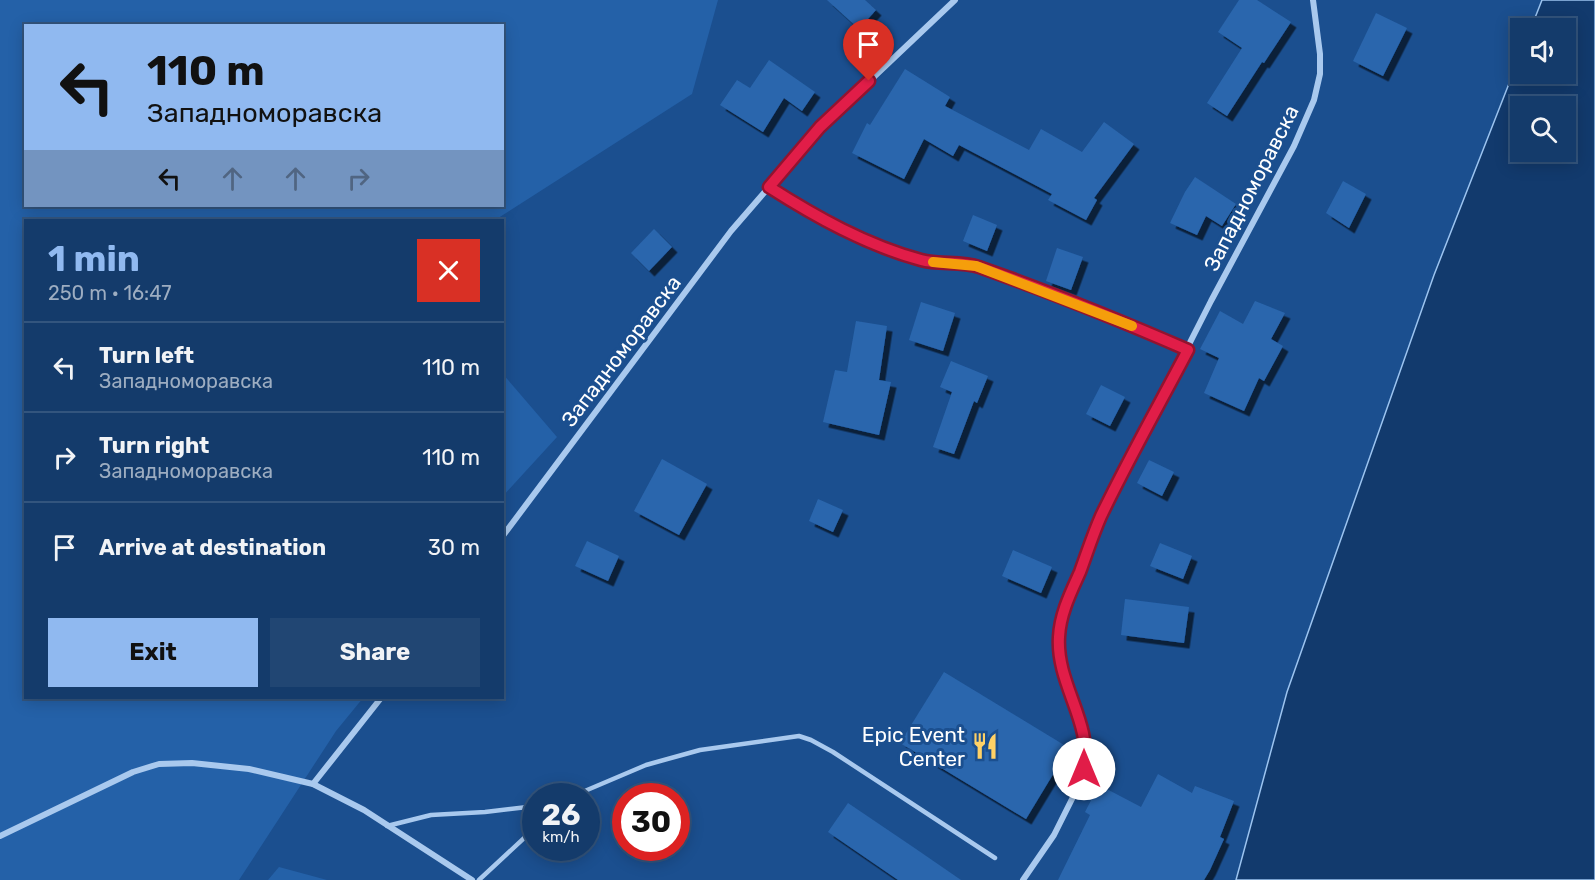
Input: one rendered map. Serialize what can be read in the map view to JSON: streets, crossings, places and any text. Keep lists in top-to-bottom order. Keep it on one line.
{"streets":{"street":["Западноморавска"]},"places":{"restaurant":["Epic Event Center"]},"page":{"turn":["110 m","Западноморавска"],"heading":["1 min","250 m · 16:47"],"list":[{"name":"Turn left","note":"Западноморавска","value":"110 m"},{"name":"Turn right","note":"Западноморавска","value":"110 m"},{"name":"Arrive at destination","value":"30 m"}],"buttons":["Exit","Share"],"speed":"26 km/h","limit":"30"}}
